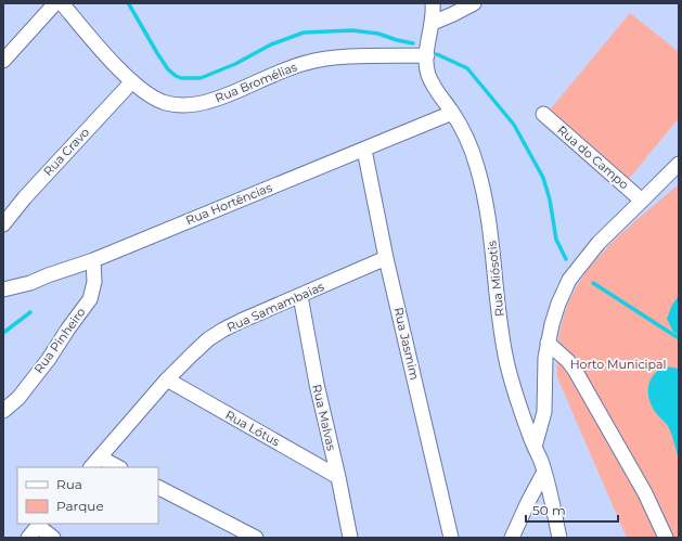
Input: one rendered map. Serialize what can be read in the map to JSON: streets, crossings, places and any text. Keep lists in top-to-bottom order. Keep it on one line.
{"streets":{"street":["Rua Bromélias","Rua Cravo","Rua do Campo","Rua Hortências","Rua Miósotis","Rua Samambaias","Rua Pinheiro","Rua Jasmim","Rua Malvas","Rua Lótus"]},"crossings":[["Rua Bromélias","Rua Cravo"],["Rua Hortências","Rua Miósotis"],["Rua Hortências","Rua Pinheiro"],["Rua Hortências","Rua Jasmim"],["Rua Samambaias","Rua Jasmim"],["Rua Samambaias","Rua Malvas"],["Rua Samambaias","Rua Lótus"],["Rua Malvas","Rua Lótus"]],"parks":["Horto Municipal"],"legend":["Rua","Parque"],"scale_bar":"50 m"}
